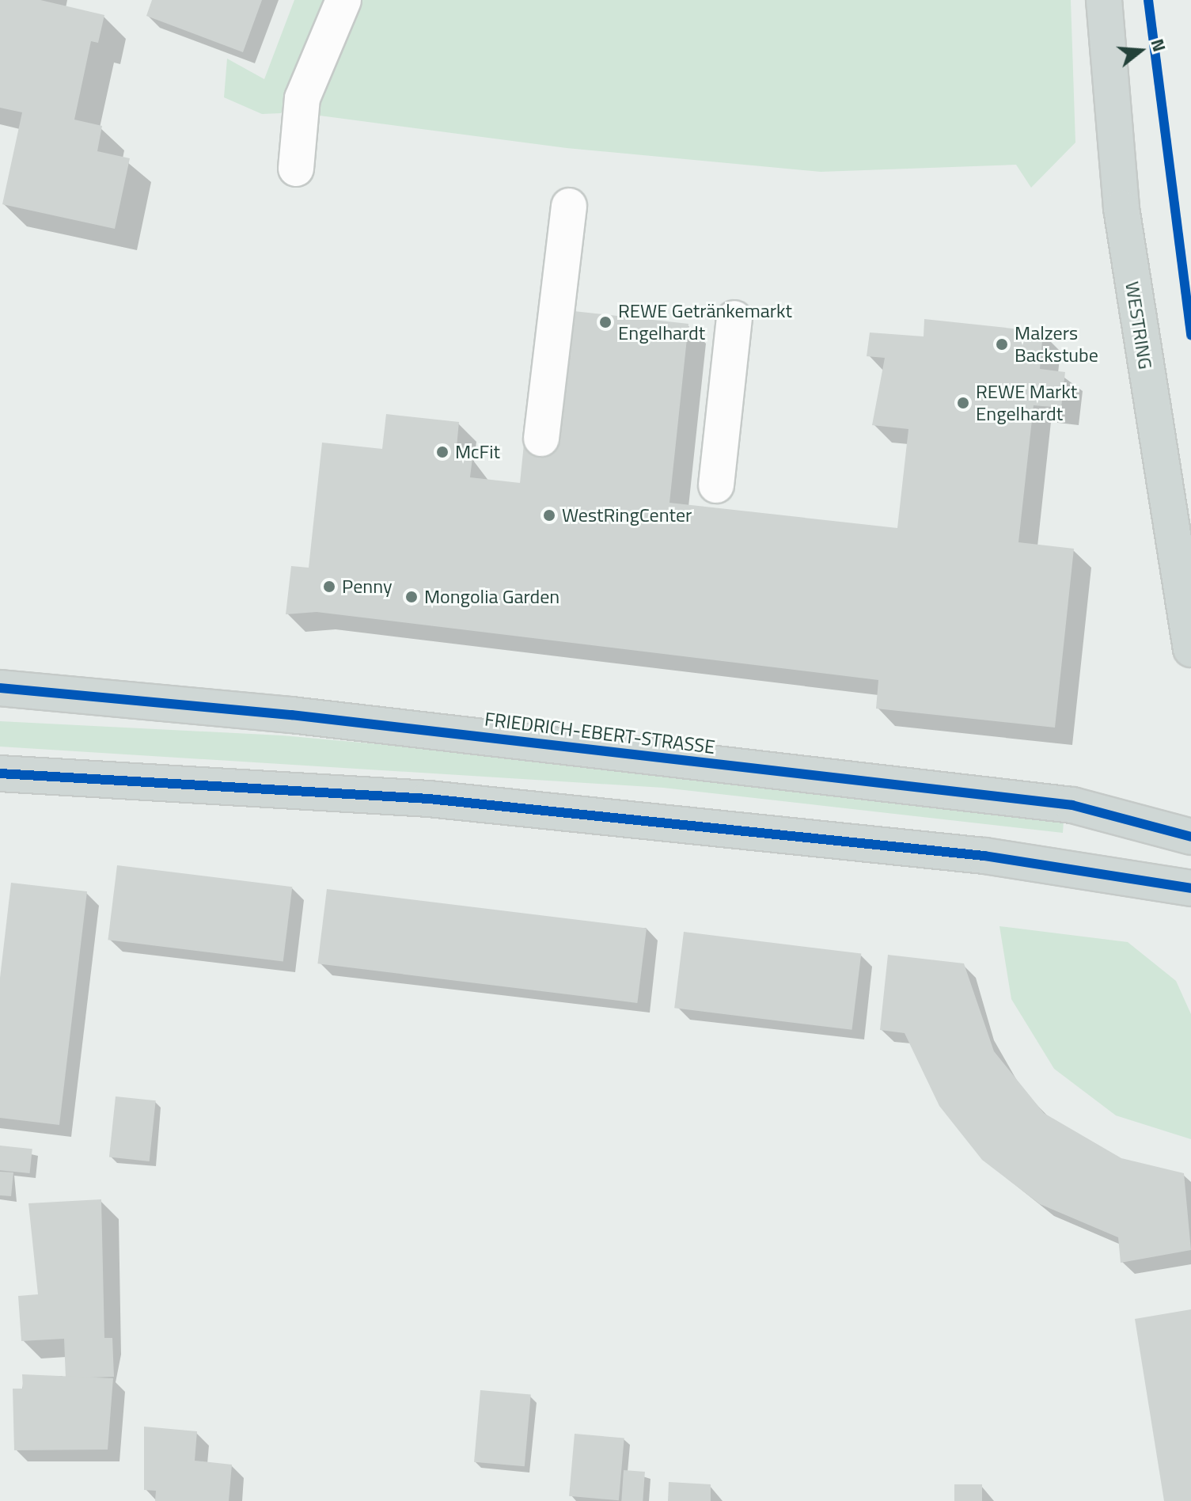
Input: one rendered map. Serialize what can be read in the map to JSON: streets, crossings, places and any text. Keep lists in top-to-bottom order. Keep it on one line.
{"streets":{"main road":["WESTRING","FRIEDRICH-EBERT-STRASSE"]},"places":["REWE Getränkemarkt Engelhardt","Malzers Backstube","REWE Markt Engelhardt","McFit","WestRingCenter","Penny","Mongolia Garden"],"north":"right"}
